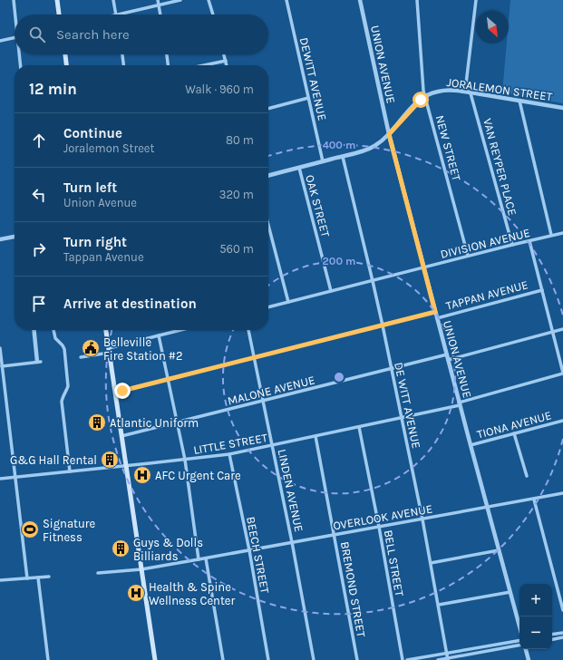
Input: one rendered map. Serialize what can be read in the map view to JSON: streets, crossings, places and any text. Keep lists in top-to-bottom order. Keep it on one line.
{"streets":{"street":["UNION AVENUE","DEWITT AVENUE","JORALEMON STREET","NEW STREET","VAN REYPER PLACE","OAK STREET","DIVISION AVENUE","TAPPAN AVENUE","MALONE AVENUE","DE WITT AVENUE","TIONA AVENUE","LITTLE STREET","LINDEN AVENUE","OVERLOOK AVENUE","BEECH STREET","BELL STREET","BREMOND STREET"]},"crossings":[["UNION AVENUE","JORALEMON STREET"],["UNION AVENUE","DIVISION AVENUE"],["UNION AVENUE","TAPPAN AVENUE"],["UNION AVENUE","MALONE AVENUE"],["UNION AVENUE","TIONA AVENUE"],["UNION AVENUE","LITTLE STREET"],["UNION AVENUE","OVERLOOK AVENUE"],["DEWITT AVENUE","JORALEMON STREET"],["JORALEMON STREET","NEW STREET"],["JORALEMON STREET","VAN REYPER PLACE"],["JORALEMON STREET","OAK STREET"],["JORALEMON STREET","DE WITT AVENUE"],["NEW STREET","DIVISION AVENUE"],["VAN REYPER PLACE","DIVISION AVENUE"],["OAK STREET","DIVISION AVENUE"],["DIVISION AVENUE","DE WITT AVENUE"],["TAPPAN AVENUE","DE WITT AVENUE"],["TAPPAN AVENUE","LINDEN AVENUE"],["MALONE AVENUE","DE WITT AVENUE"],["MALONE AVENUE","LINDEN AVENUE"],["DE WITT AVENUE","LITTLE STREET"],["DE WITT AVENUE","OVERLOOK AVENUE"],["LITTLE STREET","LINDEN AVENUE"],["LITTLE STREET","BEECH STREET"],["LITTLE STREET","BELL STREET"],["LITTLE STREET","BREMOND STREET"],["LINDEN AVENUE","OVERLOOK AVENUE"],["OVERLOOK AVENUE","BEECH STREET"],["OVERLOOK AVENUE","BELL STREET"],["OVERLOOK AVENUE","BREMOND STREET"]],"places":{"public building":["Belleville Fire Station #2"],"building":["Atlantic Uniform","G&G Hall Rental","Guys & Dolls Billiards"],"hospital":["AFC Urgent Care","Health & Spine Wellness Center"],"sports":["Signature Fitness"]},"north":"bottom right","page":{"search":"Search here","heading":["12 min","Walk · 960 m"],"list":[["Continue","Joralemon Street","80 m"],["Turn left","Union Avenue","320 m"],["Turn right","Tappan Avenue","560 m"],"Arrive at destination"],"map_buttons":["+","−"]},"rings":["400 m","200 m"]}
